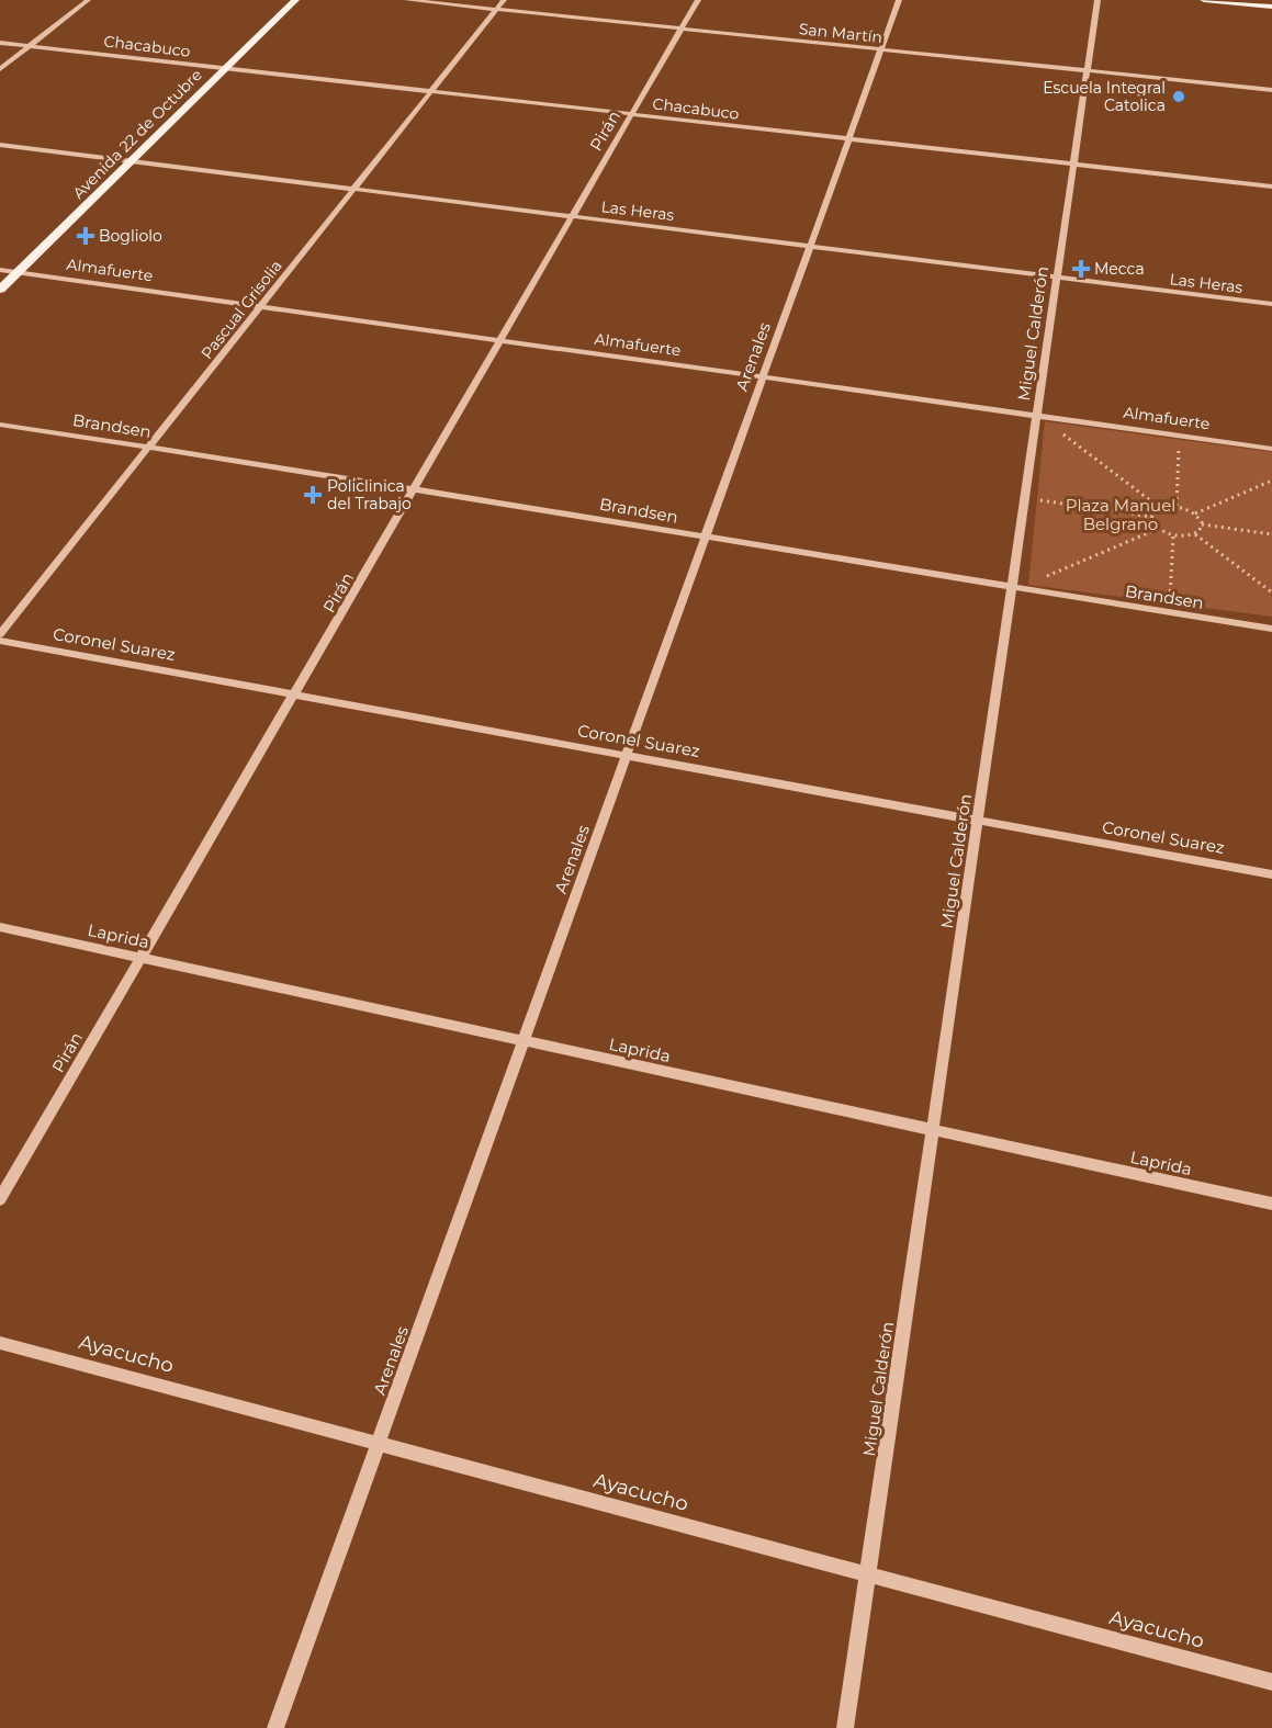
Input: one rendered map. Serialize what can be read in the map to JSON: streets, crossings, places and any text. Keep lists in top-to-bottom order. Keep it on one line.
{"streets":{"main road":["Avenida 22 de Octubre"],"street":["San Martín","Chacabuco","Pirán","Las Heras","Almafuerte","Pascual Grisolia","Miguel Calderón","Arenales","Brandsen","Coronel Suarez","Laprida","Ayacucho"]},"crossings":[["San Martín","Pirán"],["San Martín","Pascual Grisolia"],["San Martín","Miguel Calderón"],["San Martín","Arenales"],["Chacabuco","Pirán"],["Chacabuco","Avenida 22 de Octubre"],["Chacabuco","Pascual Grisolia"],["Chacabuco","Miguel Calderón"],["Chacabuco","Arenales"],["Pirán","Las Heras"],["Pirán","Almafuerte"],["Pirán","Brandsen"],["Pirán","Coronel Suarez"],["Pirán","Laprida"],["Avenida 22 de Octubre","Las Heras"],["Avenida 22 de Octubre","Almafuerte"],["Las Heras","Pascual Grisolia"],["Las Heras","Miguel Calderón"],["Las Heras","Arenales"],["Almafuerte","Pascual Grisolia"],["Almafuerte","Miguel Calderón"],["Almafuerte","Arenales"],["Pascual Grisolia","Brandsen"],["Miguel Calderón","Brandsen"],["Miguel Calderón","Coronel Suarez"],["Miguel Calderón","Laprida"],["Miguel Calderón","Ayacucho"],["Arenales","Brandsen"],["Arenales","Coronel Suarez"],["Arenales","Laprida"],["Arenales","Ayacucho"]],"parks":["Plaza Manuel Belgrano"],"places":{"other":["Escuela Integral Catolica"],"health":["Bogliolo","Mecca","Policlinica del Trabajo"]}}
